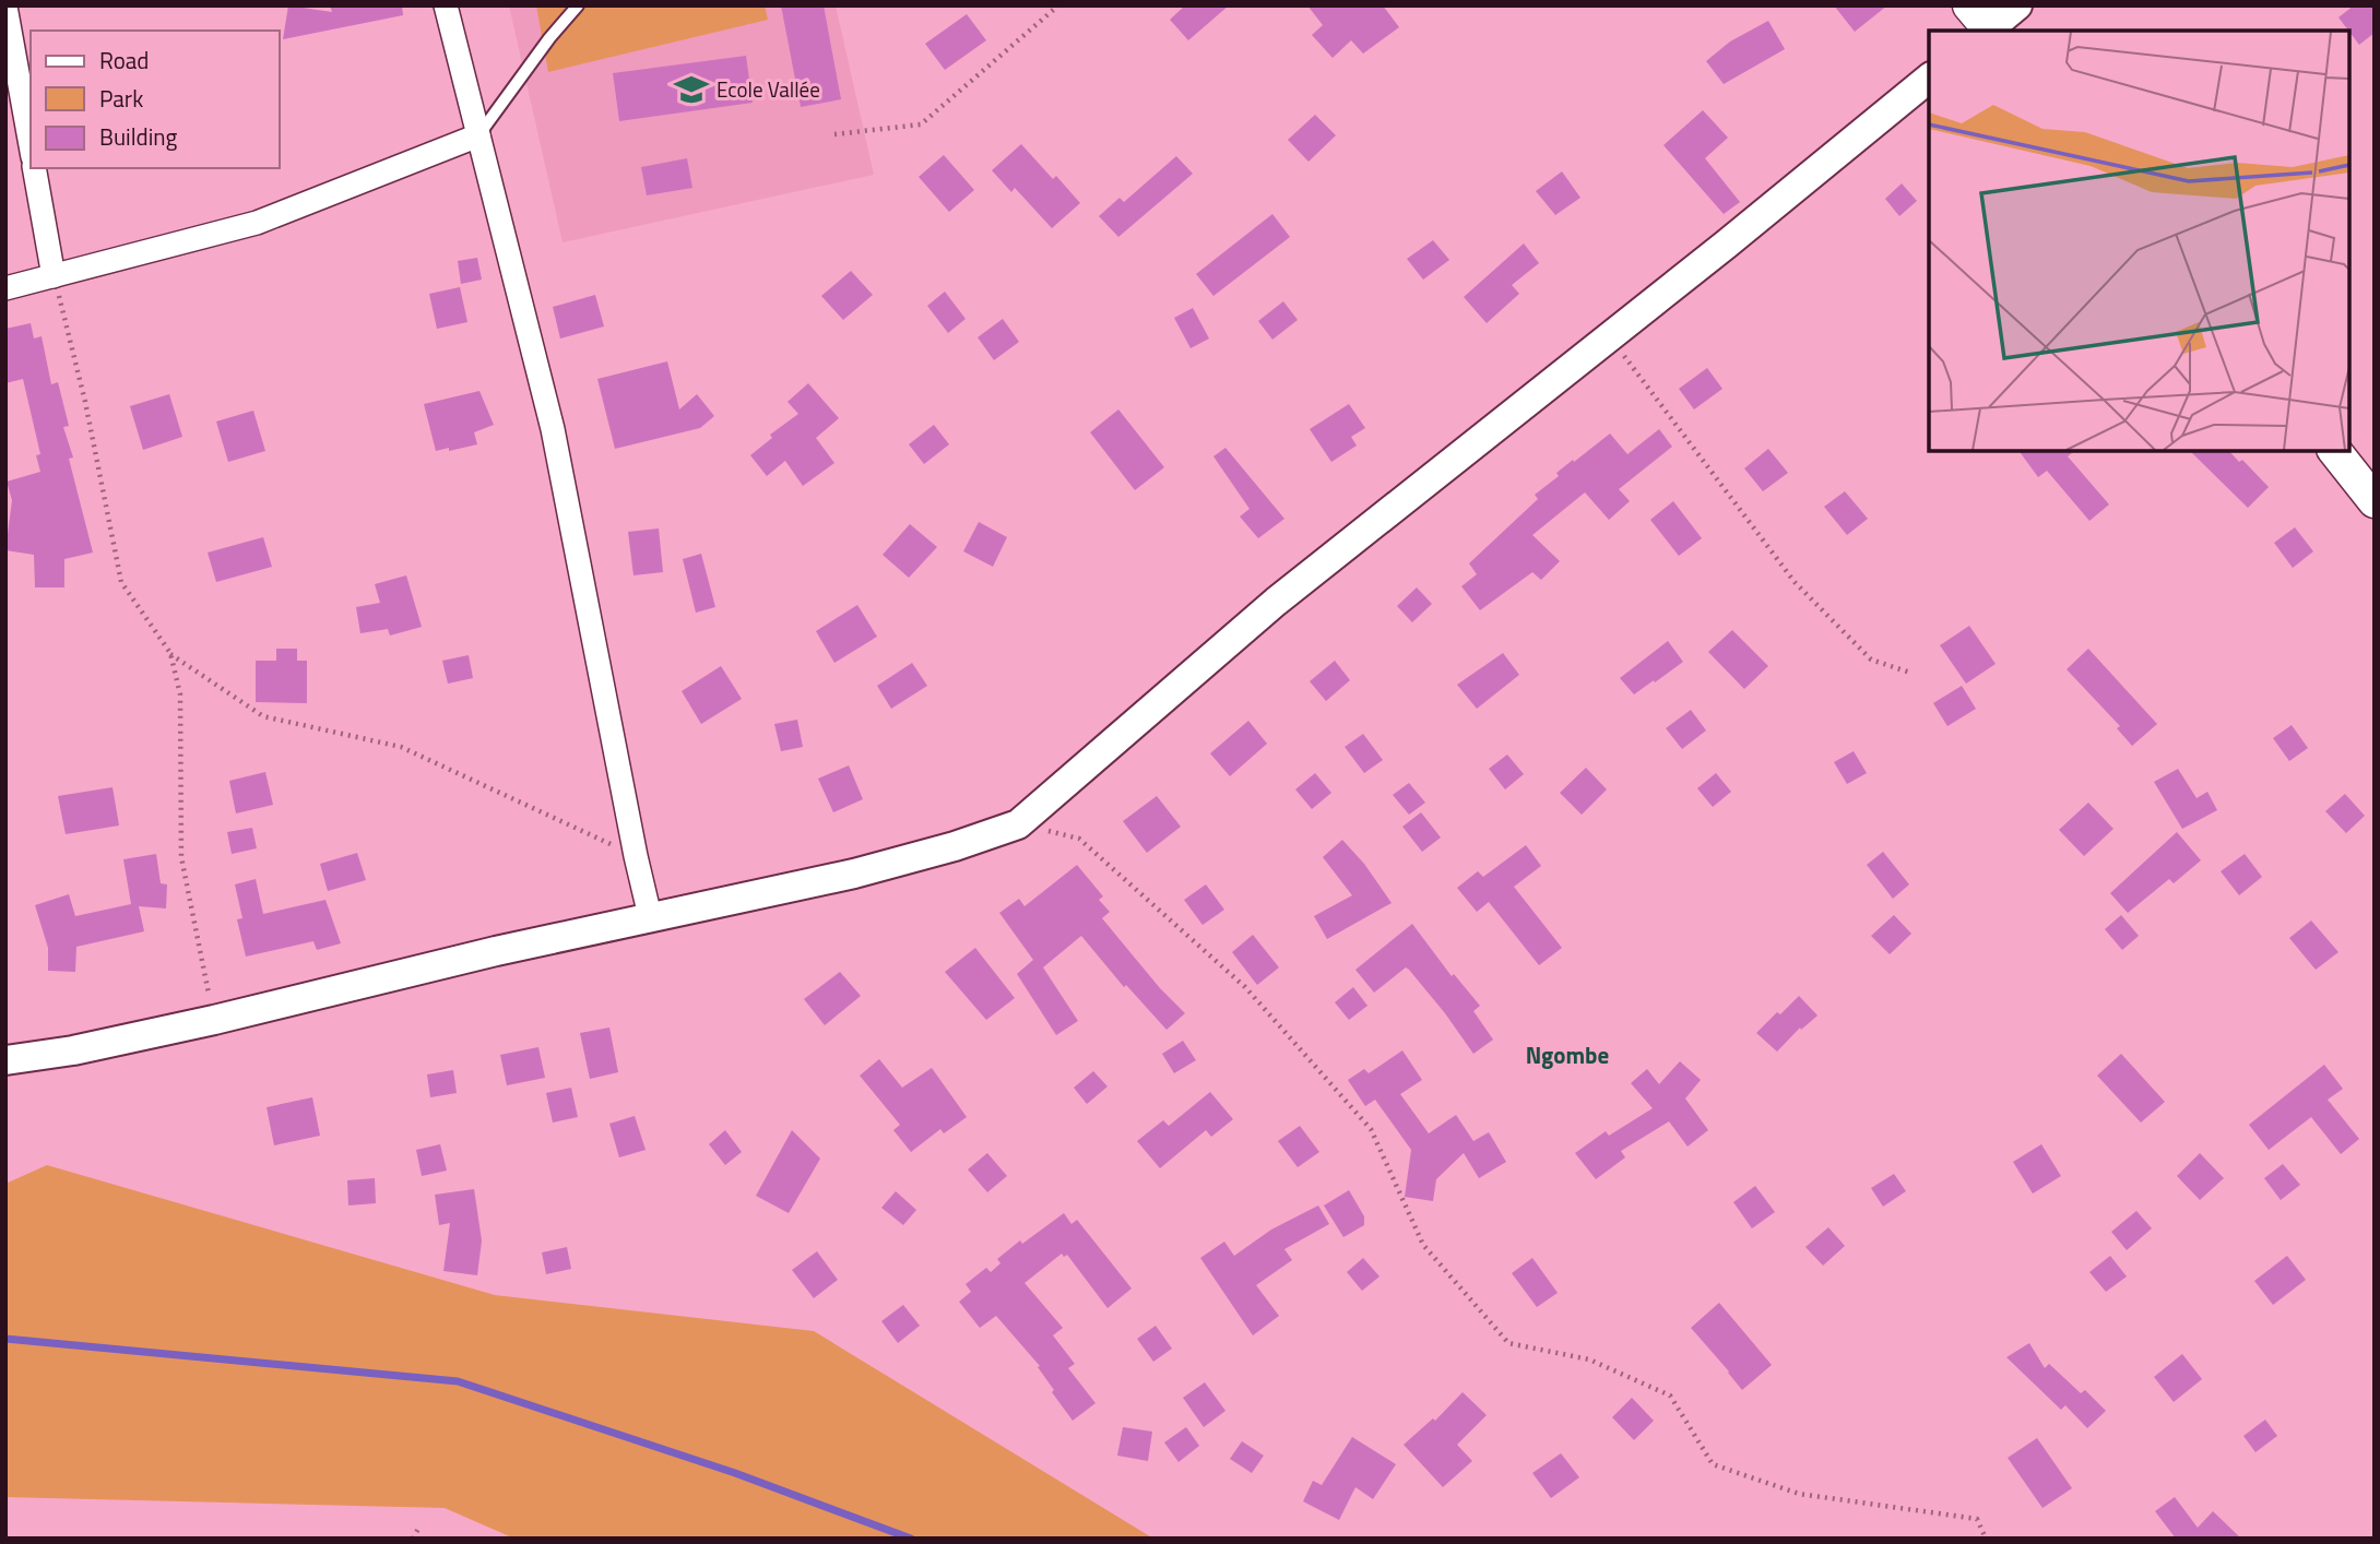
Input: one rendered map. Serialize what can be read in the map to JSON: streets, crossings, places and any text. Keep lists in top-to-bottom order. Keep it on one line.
{"districts":["Ngombe"],"places":{"school or university":["Ecole Vallée"]},"legend":["Road","Park","Building"]}
